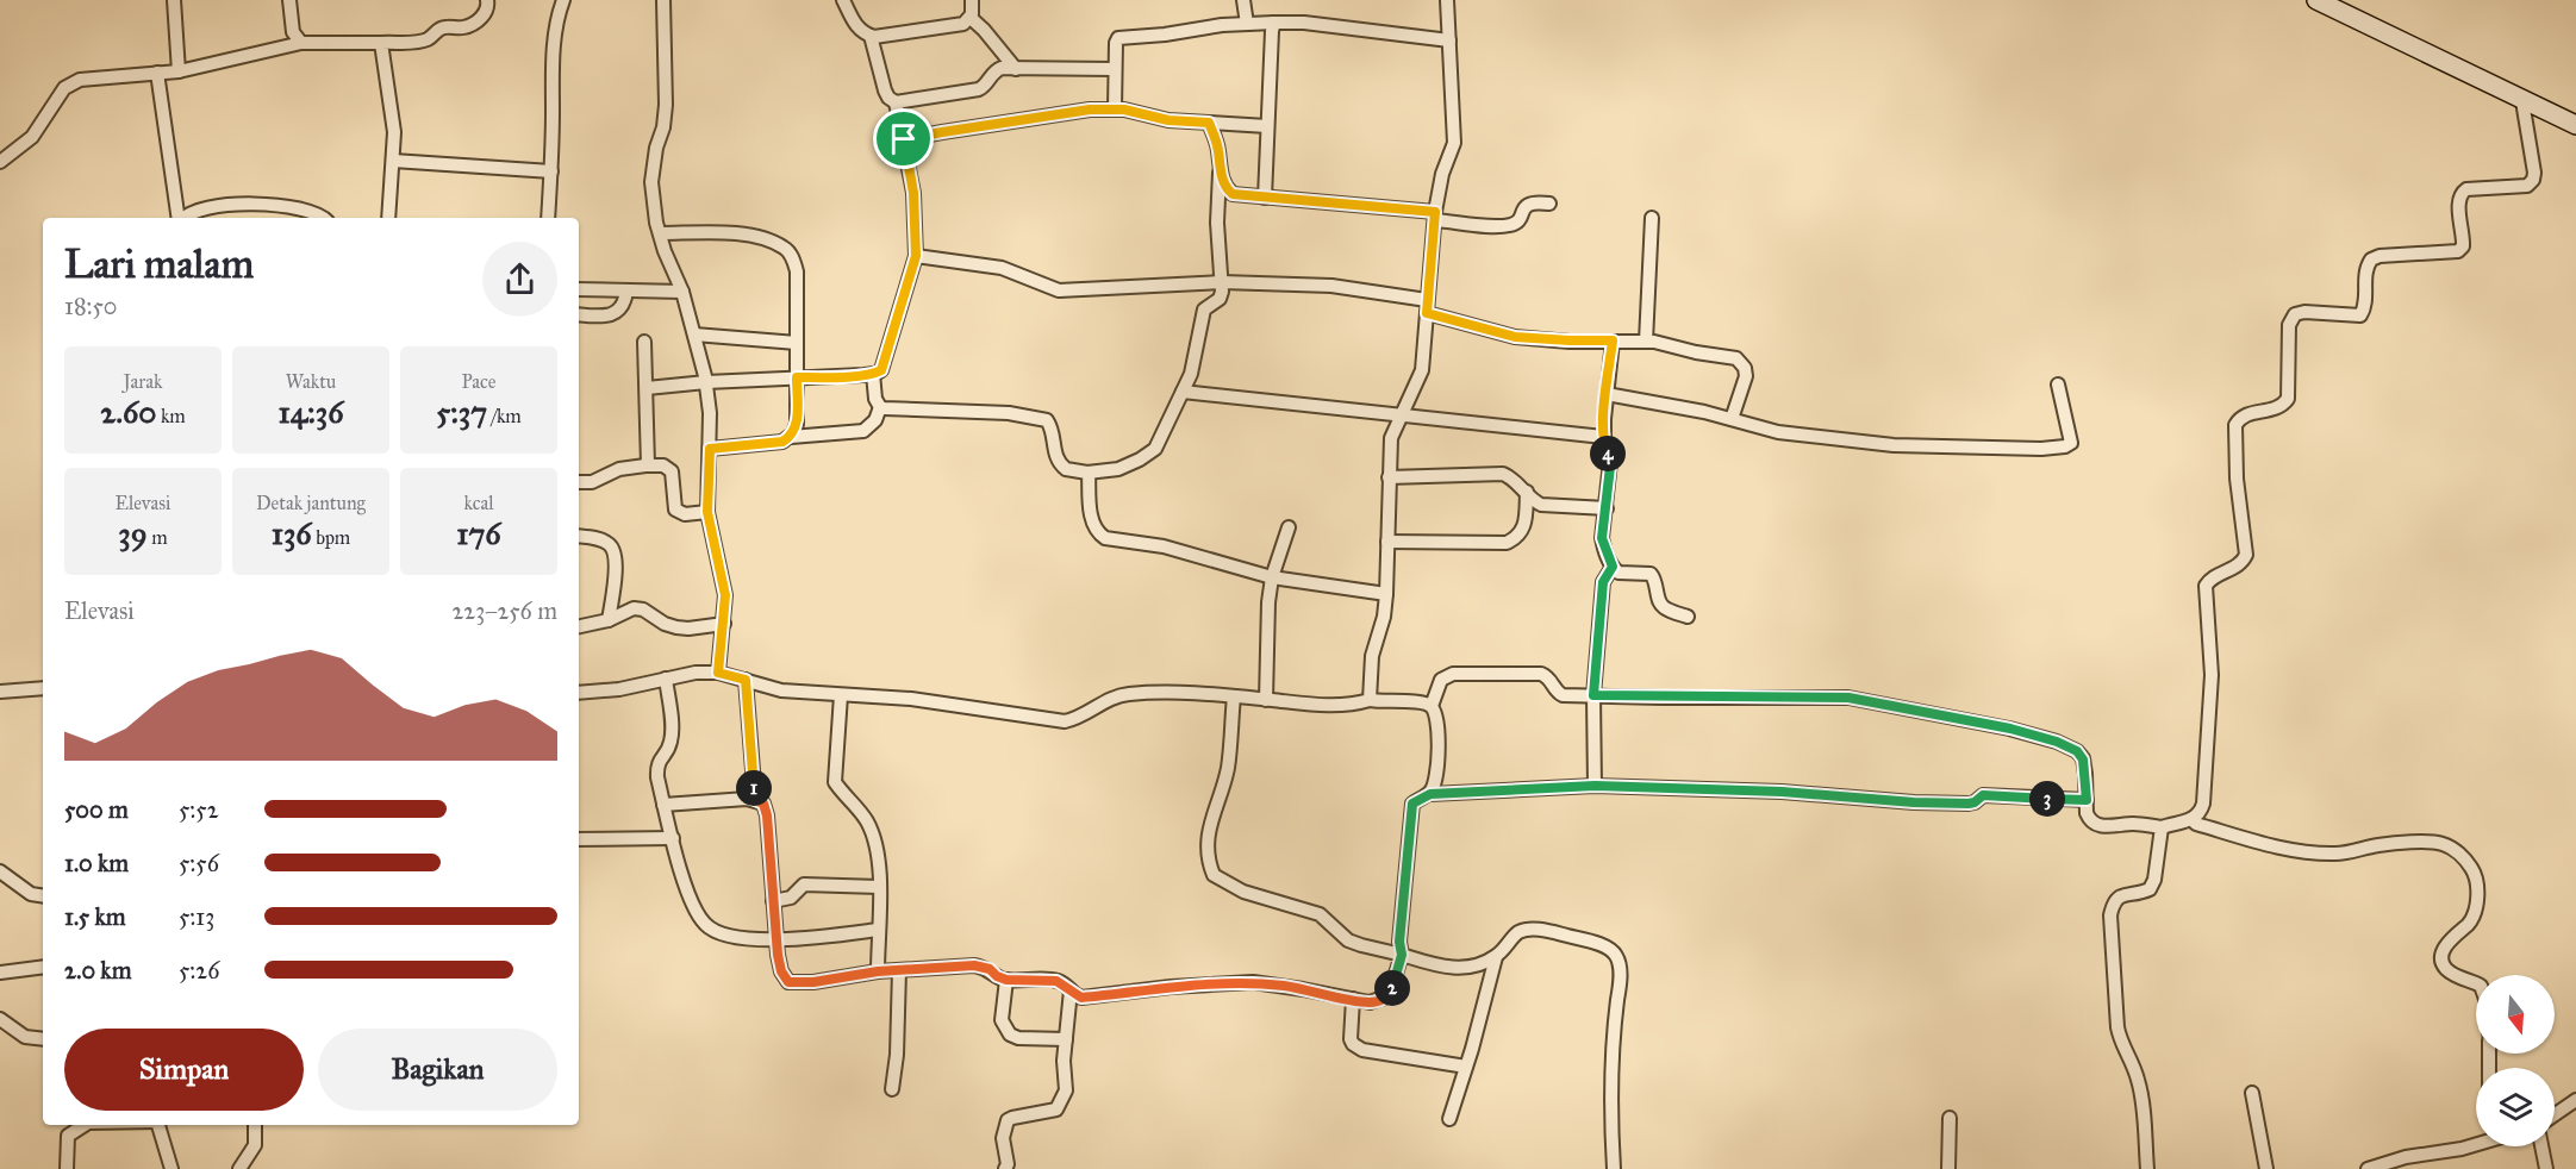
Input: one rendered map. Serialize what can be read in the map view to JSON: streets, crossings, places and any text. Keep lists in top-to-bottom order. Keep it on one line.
{"north":"bottom","page":{"heading":["Lari malam","18:50"],"stats":[["Jarak","2.60 km"],["Waktu","14:36"],["Pace","5:37 /km"],["Elevasi","39 m"],["Detak jantung","136 bpm"],["kcal","176"]],"pins":["4","1","3","2"],"chart":["Elevasi","223–256 m"],"list":[{"name":"500 m","note":"5:52"},{"name":"1.0 km","note":"5:56"},{"name":"1.5 km","note":"5:13"},{"name":"2.0 km","note":"5:26"}],"buttons":["Simpan","Bagikan"]}}
